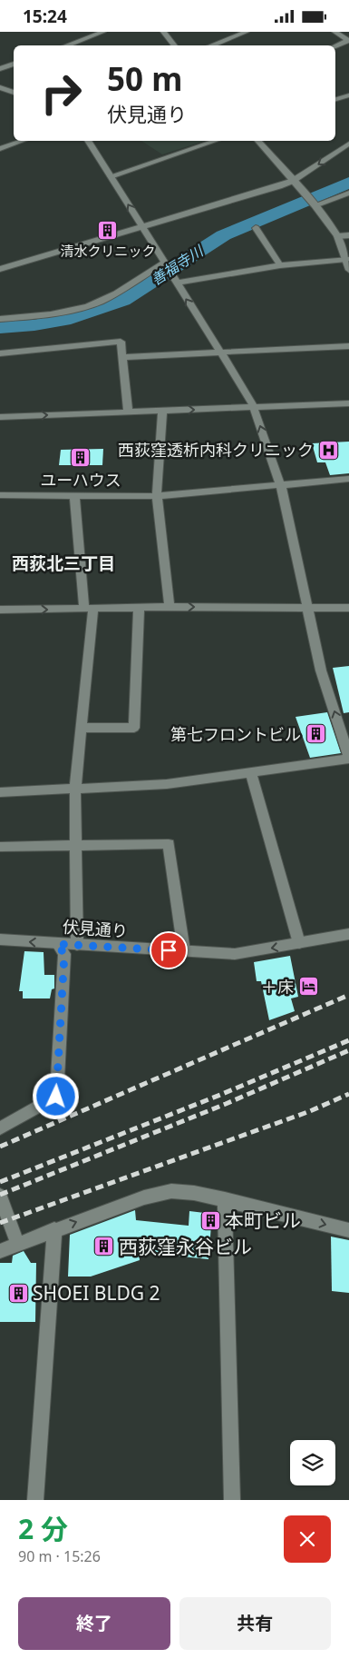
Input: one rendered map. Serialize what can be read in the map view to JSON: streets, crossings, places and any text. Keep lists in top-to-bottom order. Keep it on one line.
{"streets":{"street":["伏見通り"]},"districts":["西荻北三丁目"],"water":["善福寺川"],"places":{"building":["清水クリニック","ユーハウス","第七フロントビル","本町ビル","西荻窪永谷ビル","SHOEI BLDG 2"],"hospital":["西荻窪透析内科クリニック"],"hotel":["＋床"]},"page":{"status":"15:24","turn":["50 m","伏見通り"],"heading":["2 分","90 m · 15:26"],"buttons":["終了","共有"]}}
